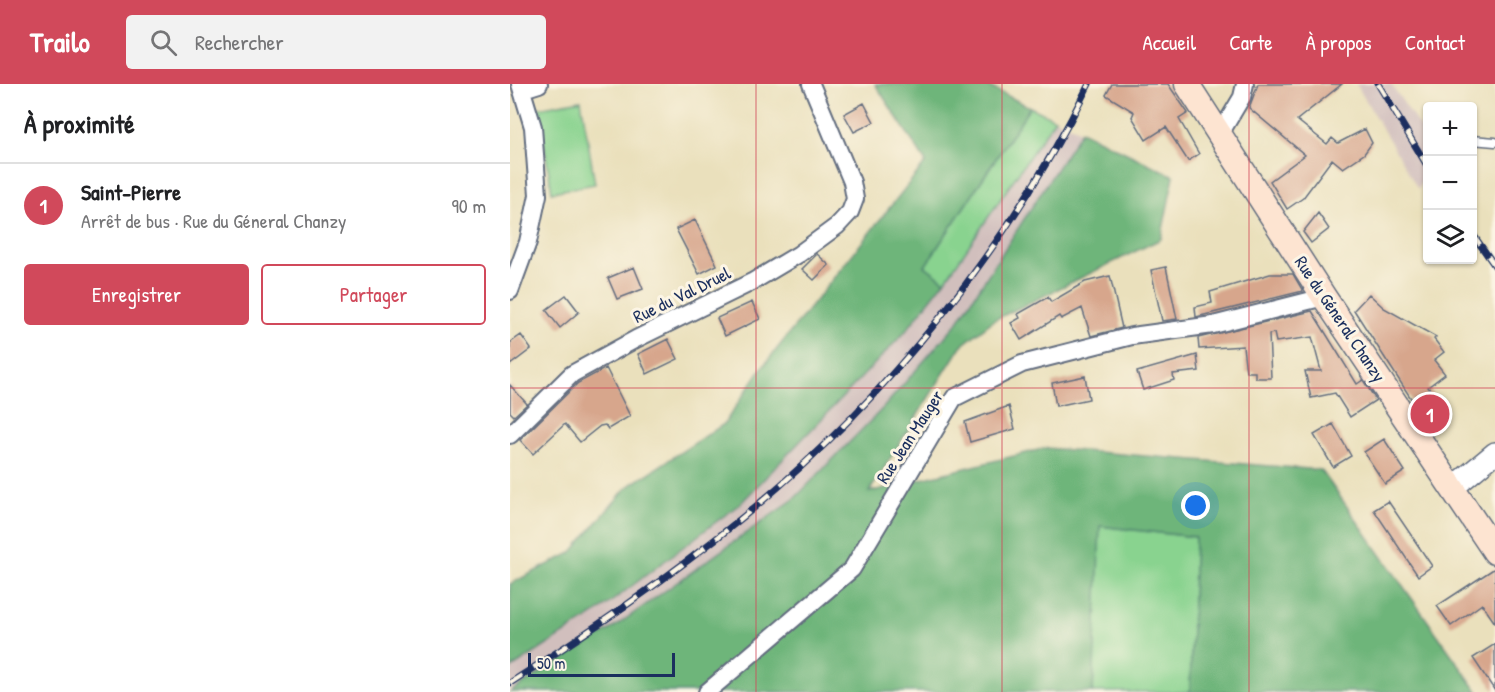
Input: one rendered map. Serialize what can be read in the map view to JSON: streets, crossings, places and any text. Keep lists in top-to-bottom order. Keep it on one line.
{"streets":{"main road":["Rue du Géneral Chanzy"],"street":["Rue du Val Druel","Rue Jean Mauger"]},"crossings":[["Rue du Géneral Chanzy","Rue Jean Mauger"]],"scale_bar":"50 m","page":{"header":"Trailo","search":"Rechercher","nav":["Accueil","Carte","À propos","Contact"],"heading":"À proximité","map_buttons":["+","−"],"list":[{"mark":"1","name":"Saint-Pierre","note":"Arrêt de bus · Rue du Géneral Chanzy","value":"90 m"}],"buttons":["Enregistrer","Partager"],"pins":"1","scale":"50 m"}}
